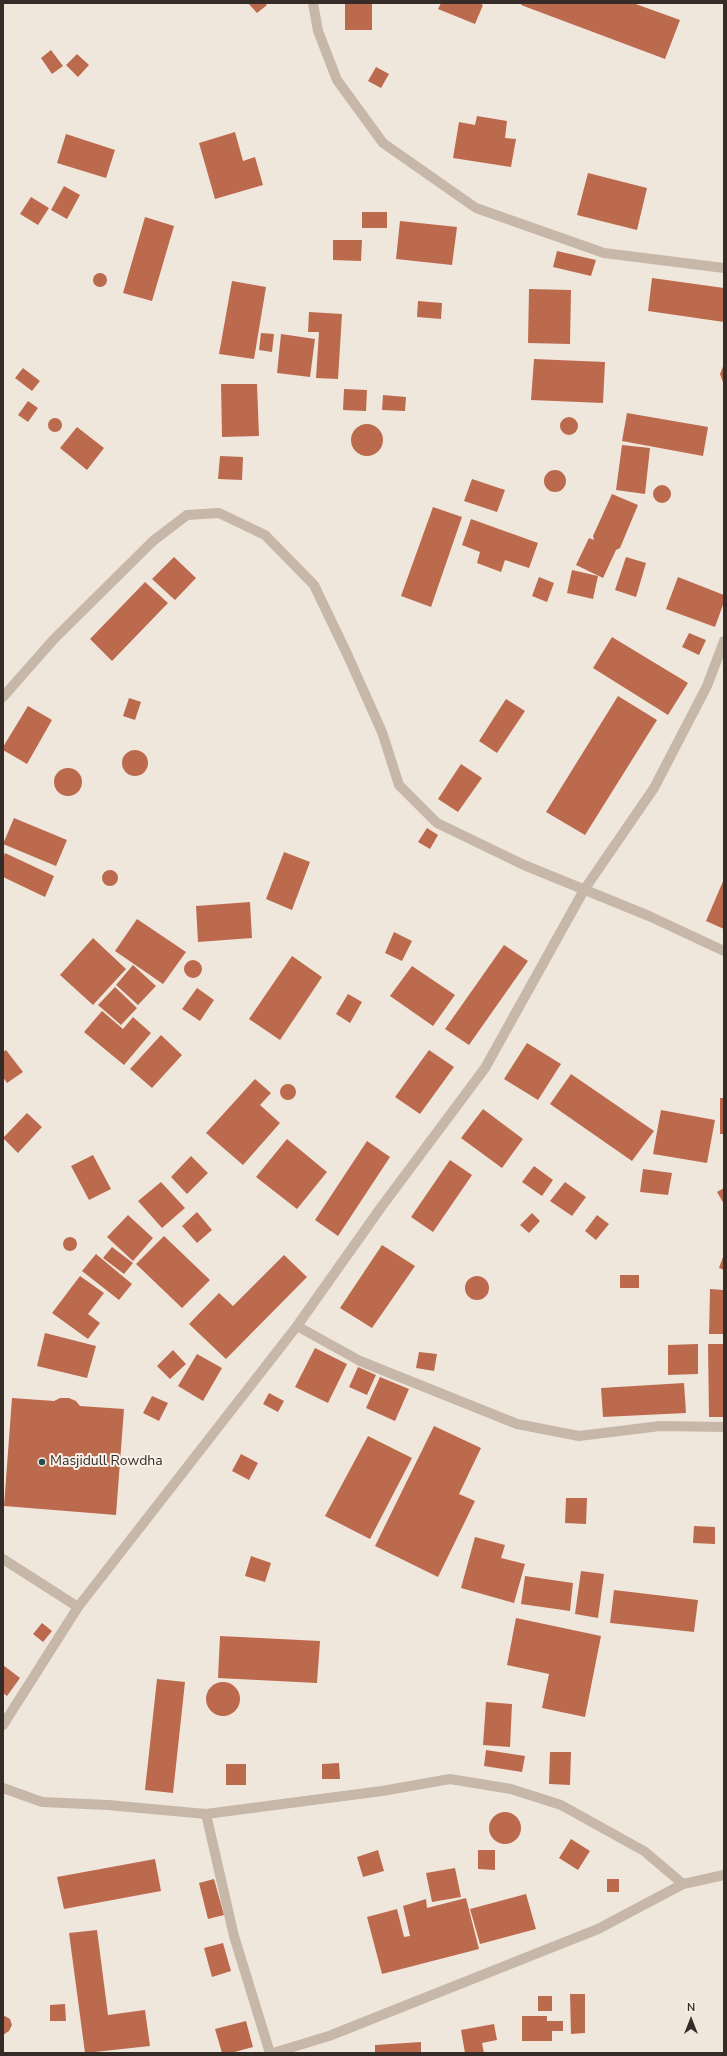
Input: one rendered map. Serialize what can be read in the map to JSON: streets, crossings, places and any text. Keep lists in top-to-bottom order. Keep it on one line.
{"places":["Masjidull Rowdha"],"north":"top"}
